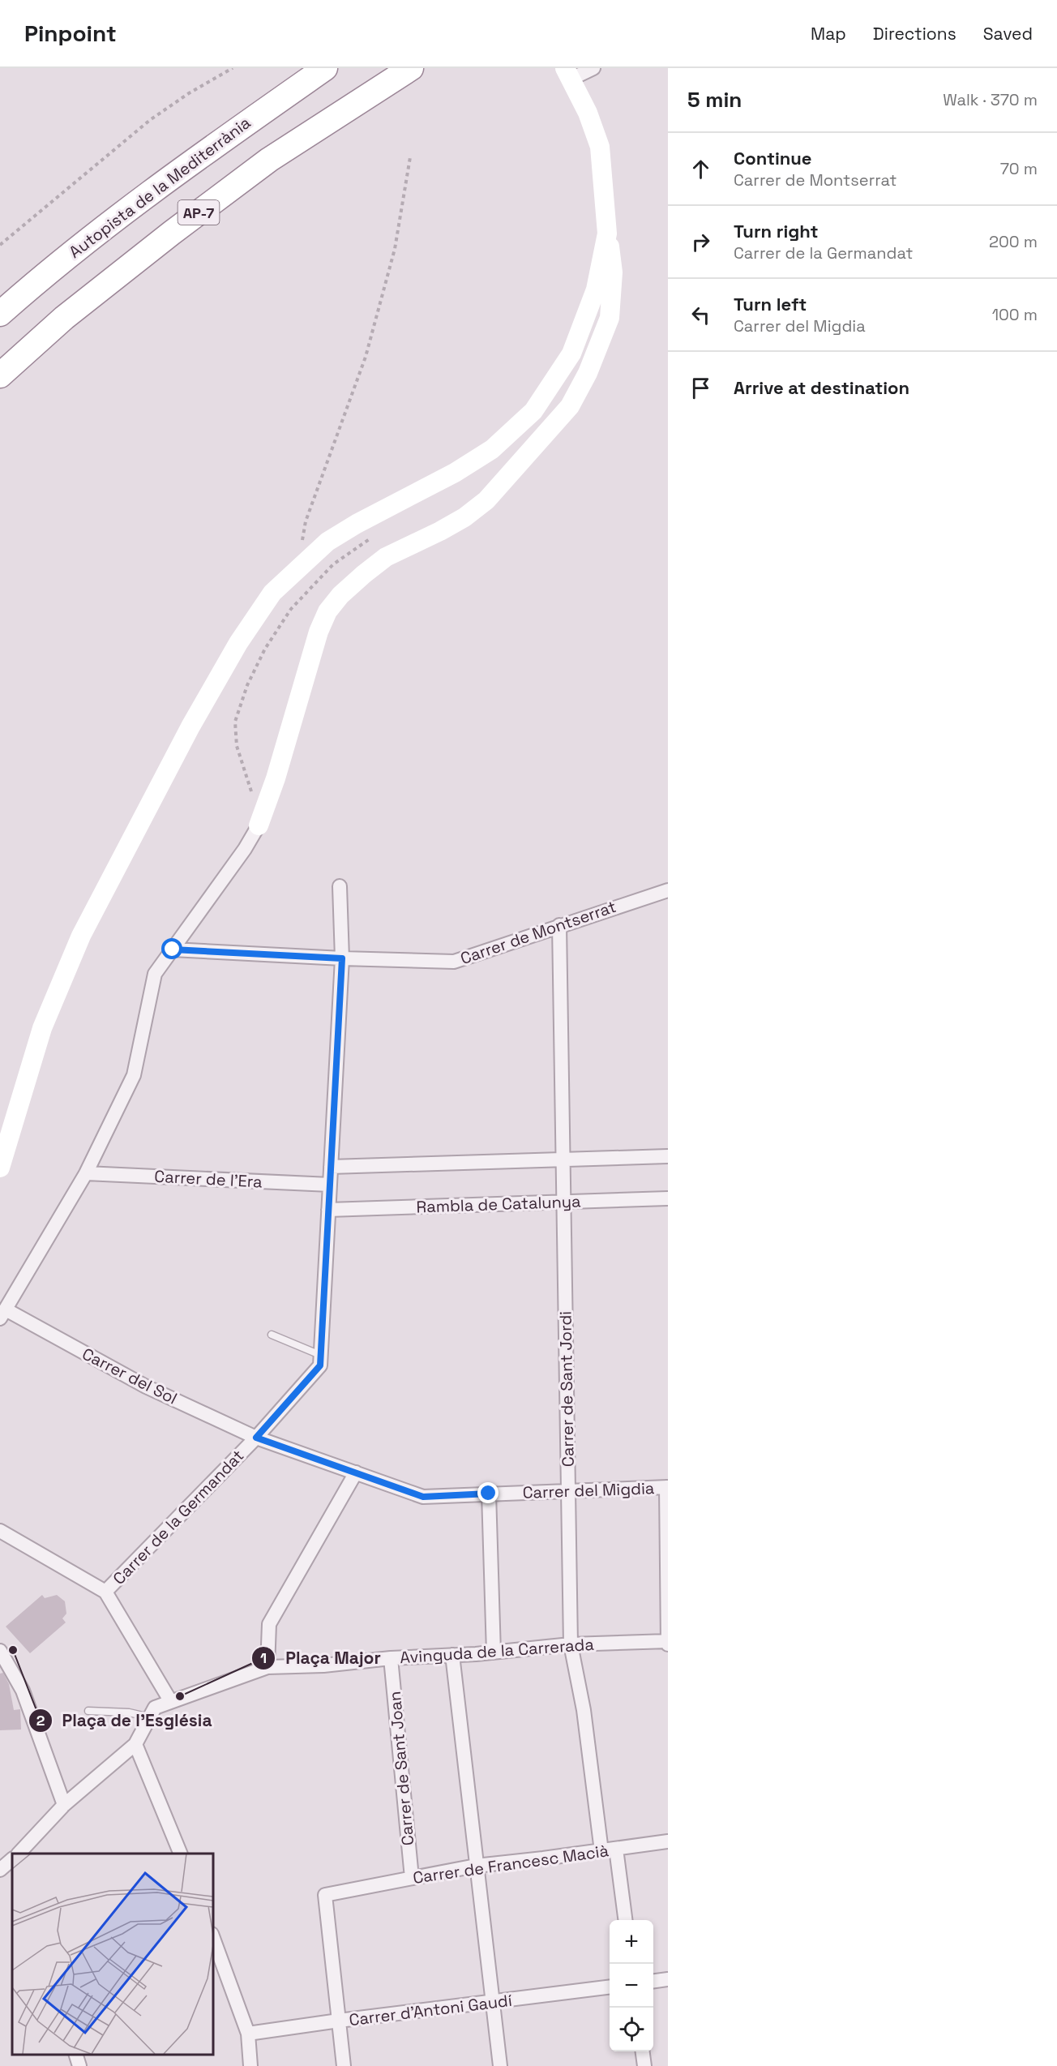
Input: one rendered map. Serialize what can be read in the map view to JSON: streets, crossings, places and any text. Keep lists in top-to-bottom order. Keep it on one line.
{"streets":{"highway":["Autopista de la Mediterrània","AP-7"],"street":["Carrer de Montserrat","Carrer de l'Era","Rambla de Catalunya","Carrer del Sol","Carrer de Sant Jordi","Carrer del Migdia","Carrer de la Germandat","Avinguda de la Carrerada","Carrer de Sant Joan","Carrer de Francesc Macià","Carrer d'Antoni Gaudí"]},"crossings":[["Carrer de Montserrat","Carrer de Sant Jordi"],["Carrer de Montserrat","Carrer de la Germandat"],["Carrer de l'Era","Carrer de la Germandat"],["Rambla de Catalunya","Carrer de Sant Jordi"],["Rambla de Catalunya","Carrer de la Germandat"],["Carrer del Sol","Carrer del Migdia"],["Carrer del Sol","Carrer de la Germandat"],["Carrer de Sant Jordi","Carrer del Migdia"],["Carrer de Sant Jordi","Avinguda de la Carrerada"],["Carrer de Sant Jordi","Carrer de Francesc Macià"],["Carrer del Migdia","Carrer de la Germandat"],["Avinguda de la Carrerada","Carrer de Sant Joan"],["Carrer de Sant Joan","Carrer de Francesc Macià"],["Carrer de Francesc Macià","Carrer d'Antoni Gaudí"]],"places":["Plaça de l'Església","Plaça Major"],"page":{"header":"Pinpoint","nav":["Map","Directions","Saved"],"heading":["5 min","Walk · 370 m"],"list":[["Continue","Carrer de Montserrat","70 m"],["Turn right","Carrer de la Germandat","200 m"],["Turn left","Carrer del Migdia","100 m"],"Arrive at destination"],"map_buttons":["+","−"]}}
